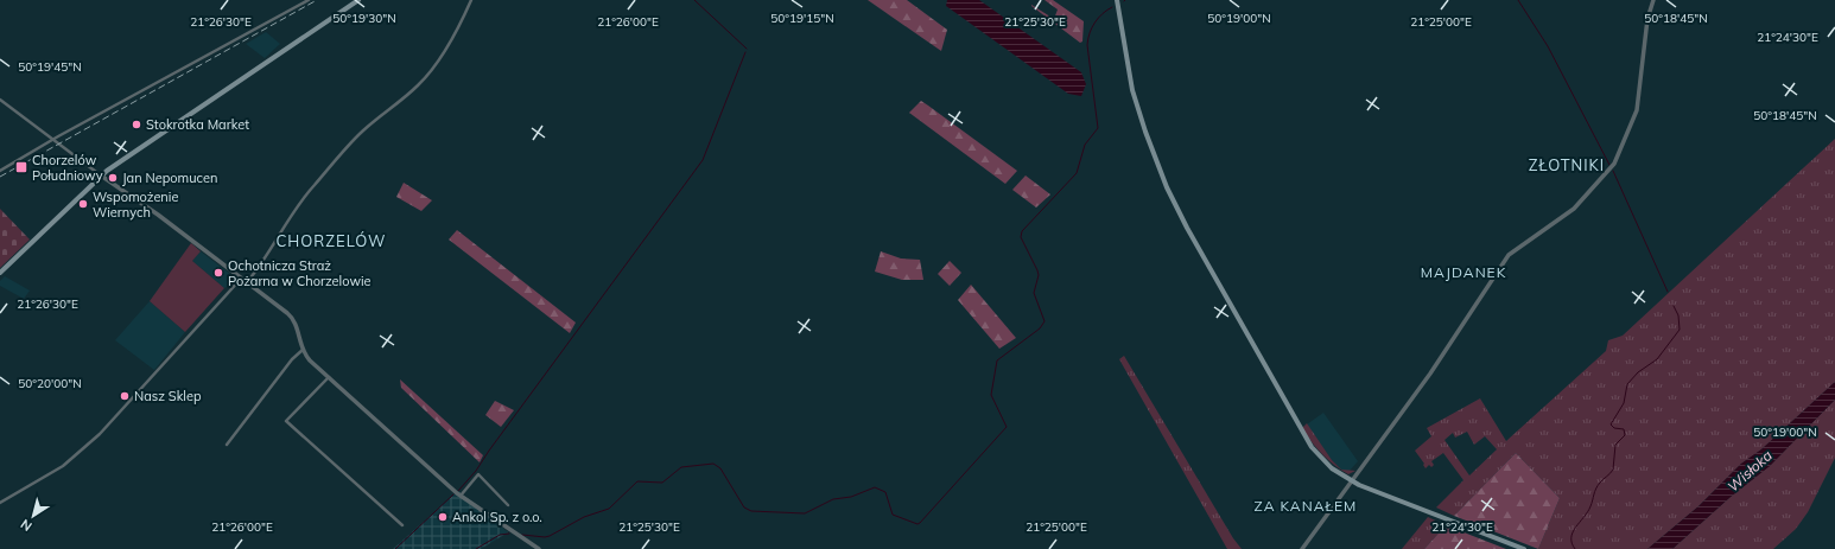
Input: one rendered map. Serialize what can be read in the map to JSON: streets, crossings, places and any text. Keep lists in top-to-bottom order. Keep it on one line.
{"districts":["ZŁOTNIKI","CHORZELÓW","MAJDANEK","ZA KANAŁEM"],"water":["Wisłoka"],"places":{"other":["Stokrotka Market","Jan Nepomucen","Wspomożenie Wiernych","Ochotnicza Straż Pożarna w Chorzelowie","Nasz Sklep","Ankol Sp. z o.o."],"transit":["Chorzelów Południowy"]},"north":"bottom left","coordinates":["50°19'30\"N","50°19'15\"N","50°19'00\"N","50°18'45\"N","21°26'30\"E","21°26'00\"E","21°25'30\"E","21°25'00\"E","21°24'30\"E","50°19'45\"N","50°20'00\"N"]}
